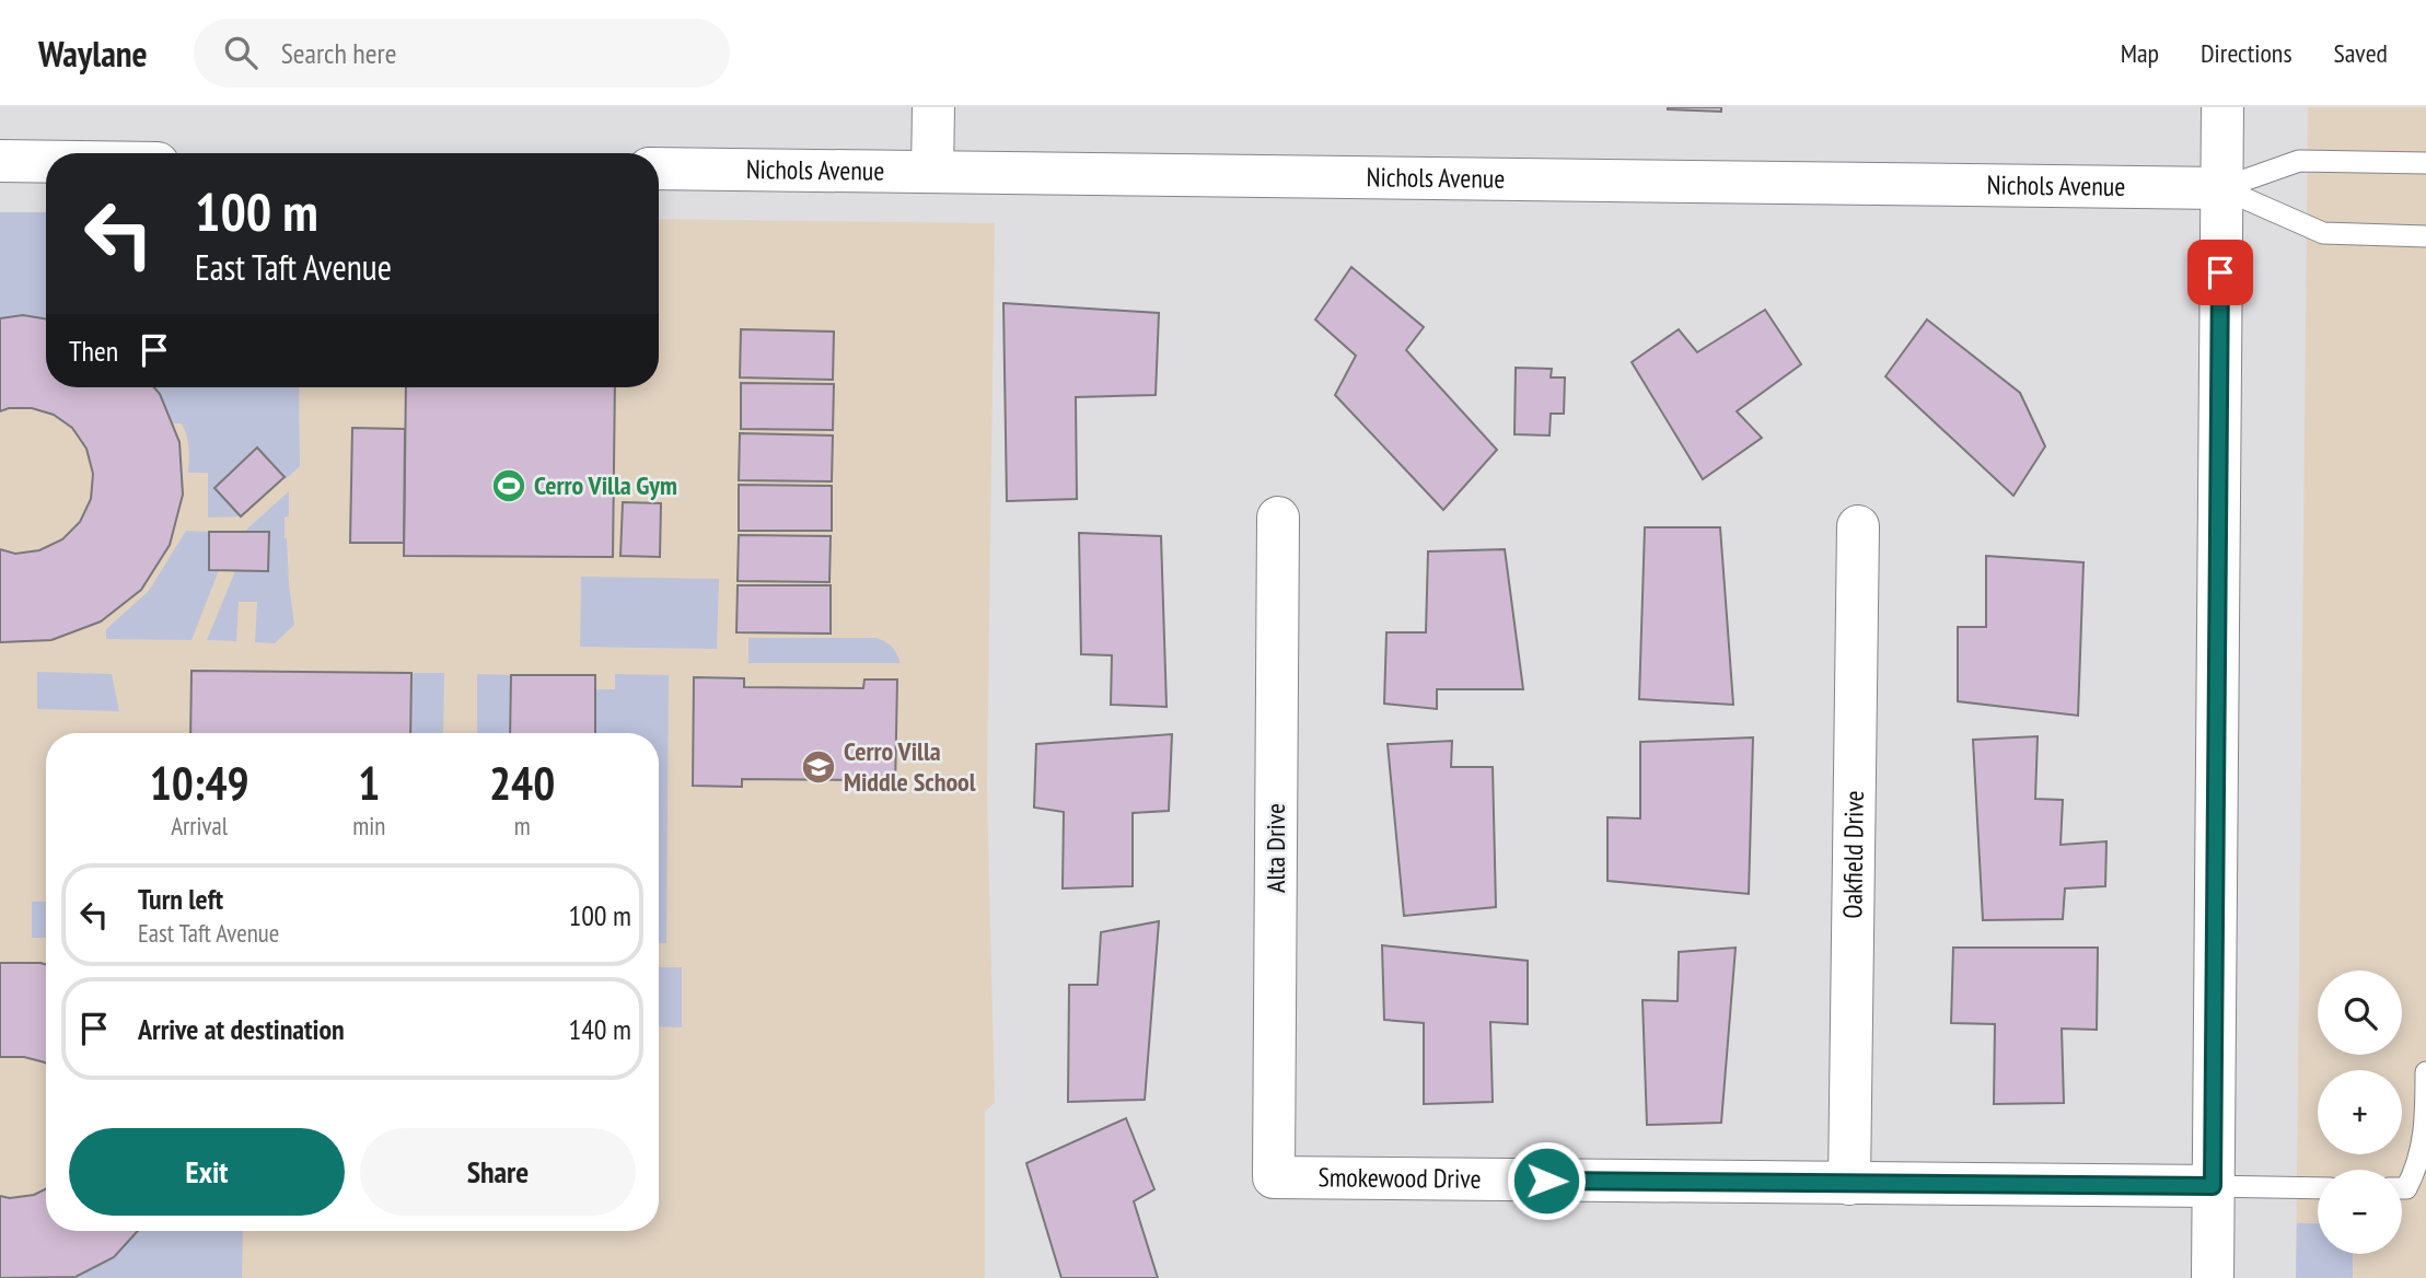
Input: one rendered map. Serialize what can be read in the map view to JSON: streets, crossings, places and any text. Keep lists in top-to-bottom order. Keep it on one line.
{"streets":{"street":["Nichols Avenue","Alta Drive","Oakfield Drive","Smokewood Drive"]},"crossings":[["Alta Drive","Smokewood Drive"],["Oakfield Drive","Smokewood Drive"]],"places":{"sports":["Cerro Villa Gym"],"school or university":["Cerro Villa Middle School"]},"page":{"header":"Waylane","search":"Search here","nav":["Map","Directions","Saved"],"turn":["100 m","East Taft Avenue"],"then":"Then","eta":["10:49","Arrival","1","min","240","m"],"list":[{"name":"Turn left","note":"East Taft Avenue","value":"100 m"},{"name":"Arrive at destination","value":"140 m"}],"map_buttons":["+","−"],"buttons":["Exit","Share"]}}
